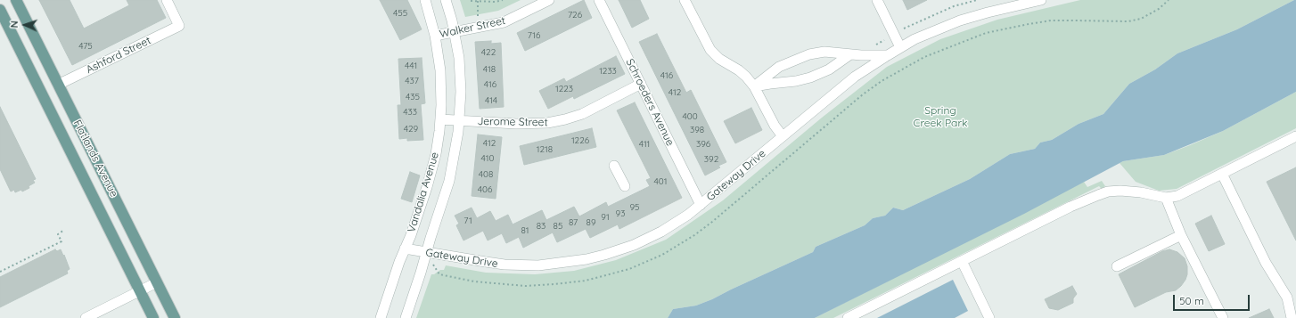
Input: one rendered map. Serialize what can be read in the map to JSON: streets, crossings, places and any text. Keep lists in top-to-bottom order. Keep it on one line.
{"streets":{"main road":["Flatlands Avenue"],"street":["Walker Street","Ashford Street","Schroeders Avenue","Jerome Street","Gateway Drive","Vandalia Avenue"]},"crossings":[["Walker Street","Vandalia Avenue"],["Ashford Street","Flatlands Avenue"],["Schroeders Avenue","Jerome Street"],["Schroeders Avenue","Gateway Drive"],["Jerome Street","Vandalia Avenue"],["Gateway Drive","Vandalia Avenue"]],"parks":["Spring Creek Park"],"house_numbers":["455","726","716","475","422","441","418","1233","416","437","416","1223","412","435","414","433","400","429","398","1226","412","411","396","1218","410","392","408","401","406","95","93","91","71","87","89","83","85","81"],"scale_bar":"50 m","north":"left"}
